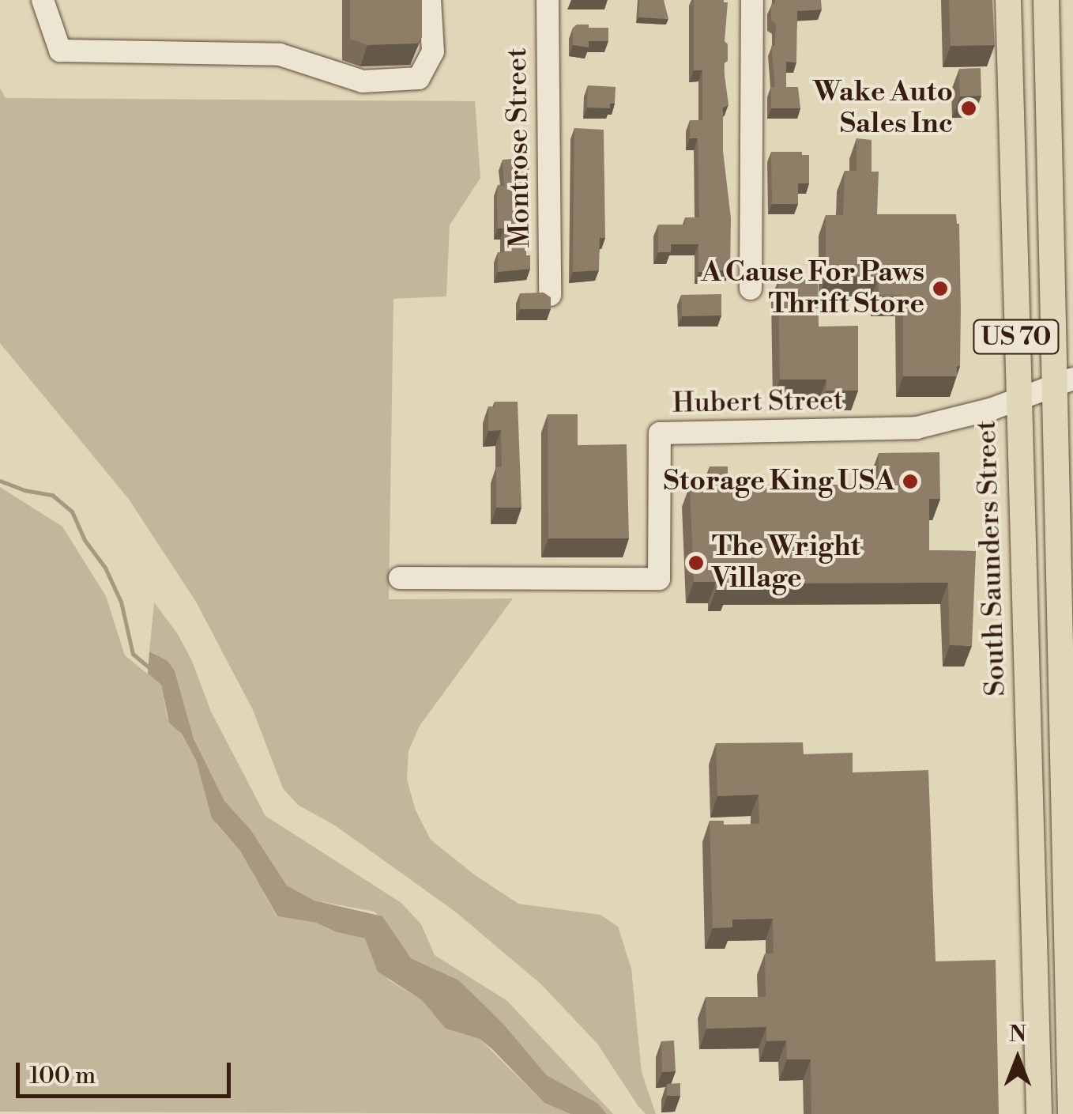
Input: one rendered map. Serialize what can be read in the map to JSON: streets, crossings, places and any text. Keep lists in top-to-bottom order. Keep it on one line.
{"streets":{"main road":["US 70","South Saunders Street"],"street":["Montrose Street","Hubert Street"]},"crossings":[["Hubert Street","South Saunders Street"]],"places":["Wake Auto Sales Inc","A Cause For Paws Thrift Store","Storage King USA","The Wright Village"],"scale_bar":"100 m","north":"top"}
